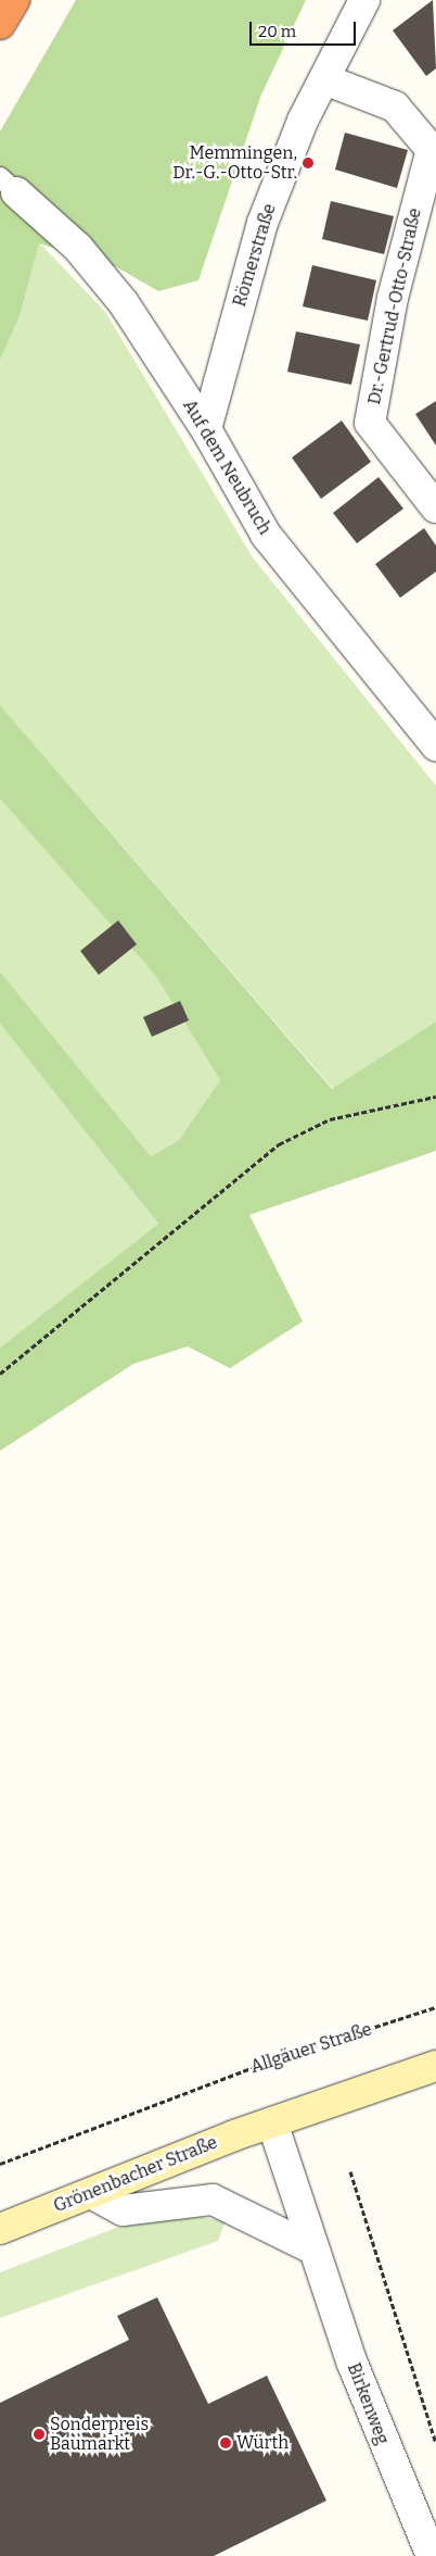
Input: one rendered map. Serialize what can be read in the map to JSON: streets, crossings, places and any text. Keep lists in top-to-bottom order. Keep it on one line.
{"streets":{"main road":["Grönenbacher Straße"],"street":["Römerstraße","Dr.-Gertrud-Otto-Straße","Auf dem Neubruch","Birkenweg"],"path":["Allgäuer Straße"]},"crossings":[["Römerstraße","Dr.-Gertrud-Otto-Straße"],["Römerstraße","Auf dem Neubruch"],["Grönenbacher Straße","Birkenweg"]],"places":["Memmingen, Dr.-G.-Otto-Str.","Sonderpreis Baumarkt","Würth"],"scale_bar":"20 m"}
